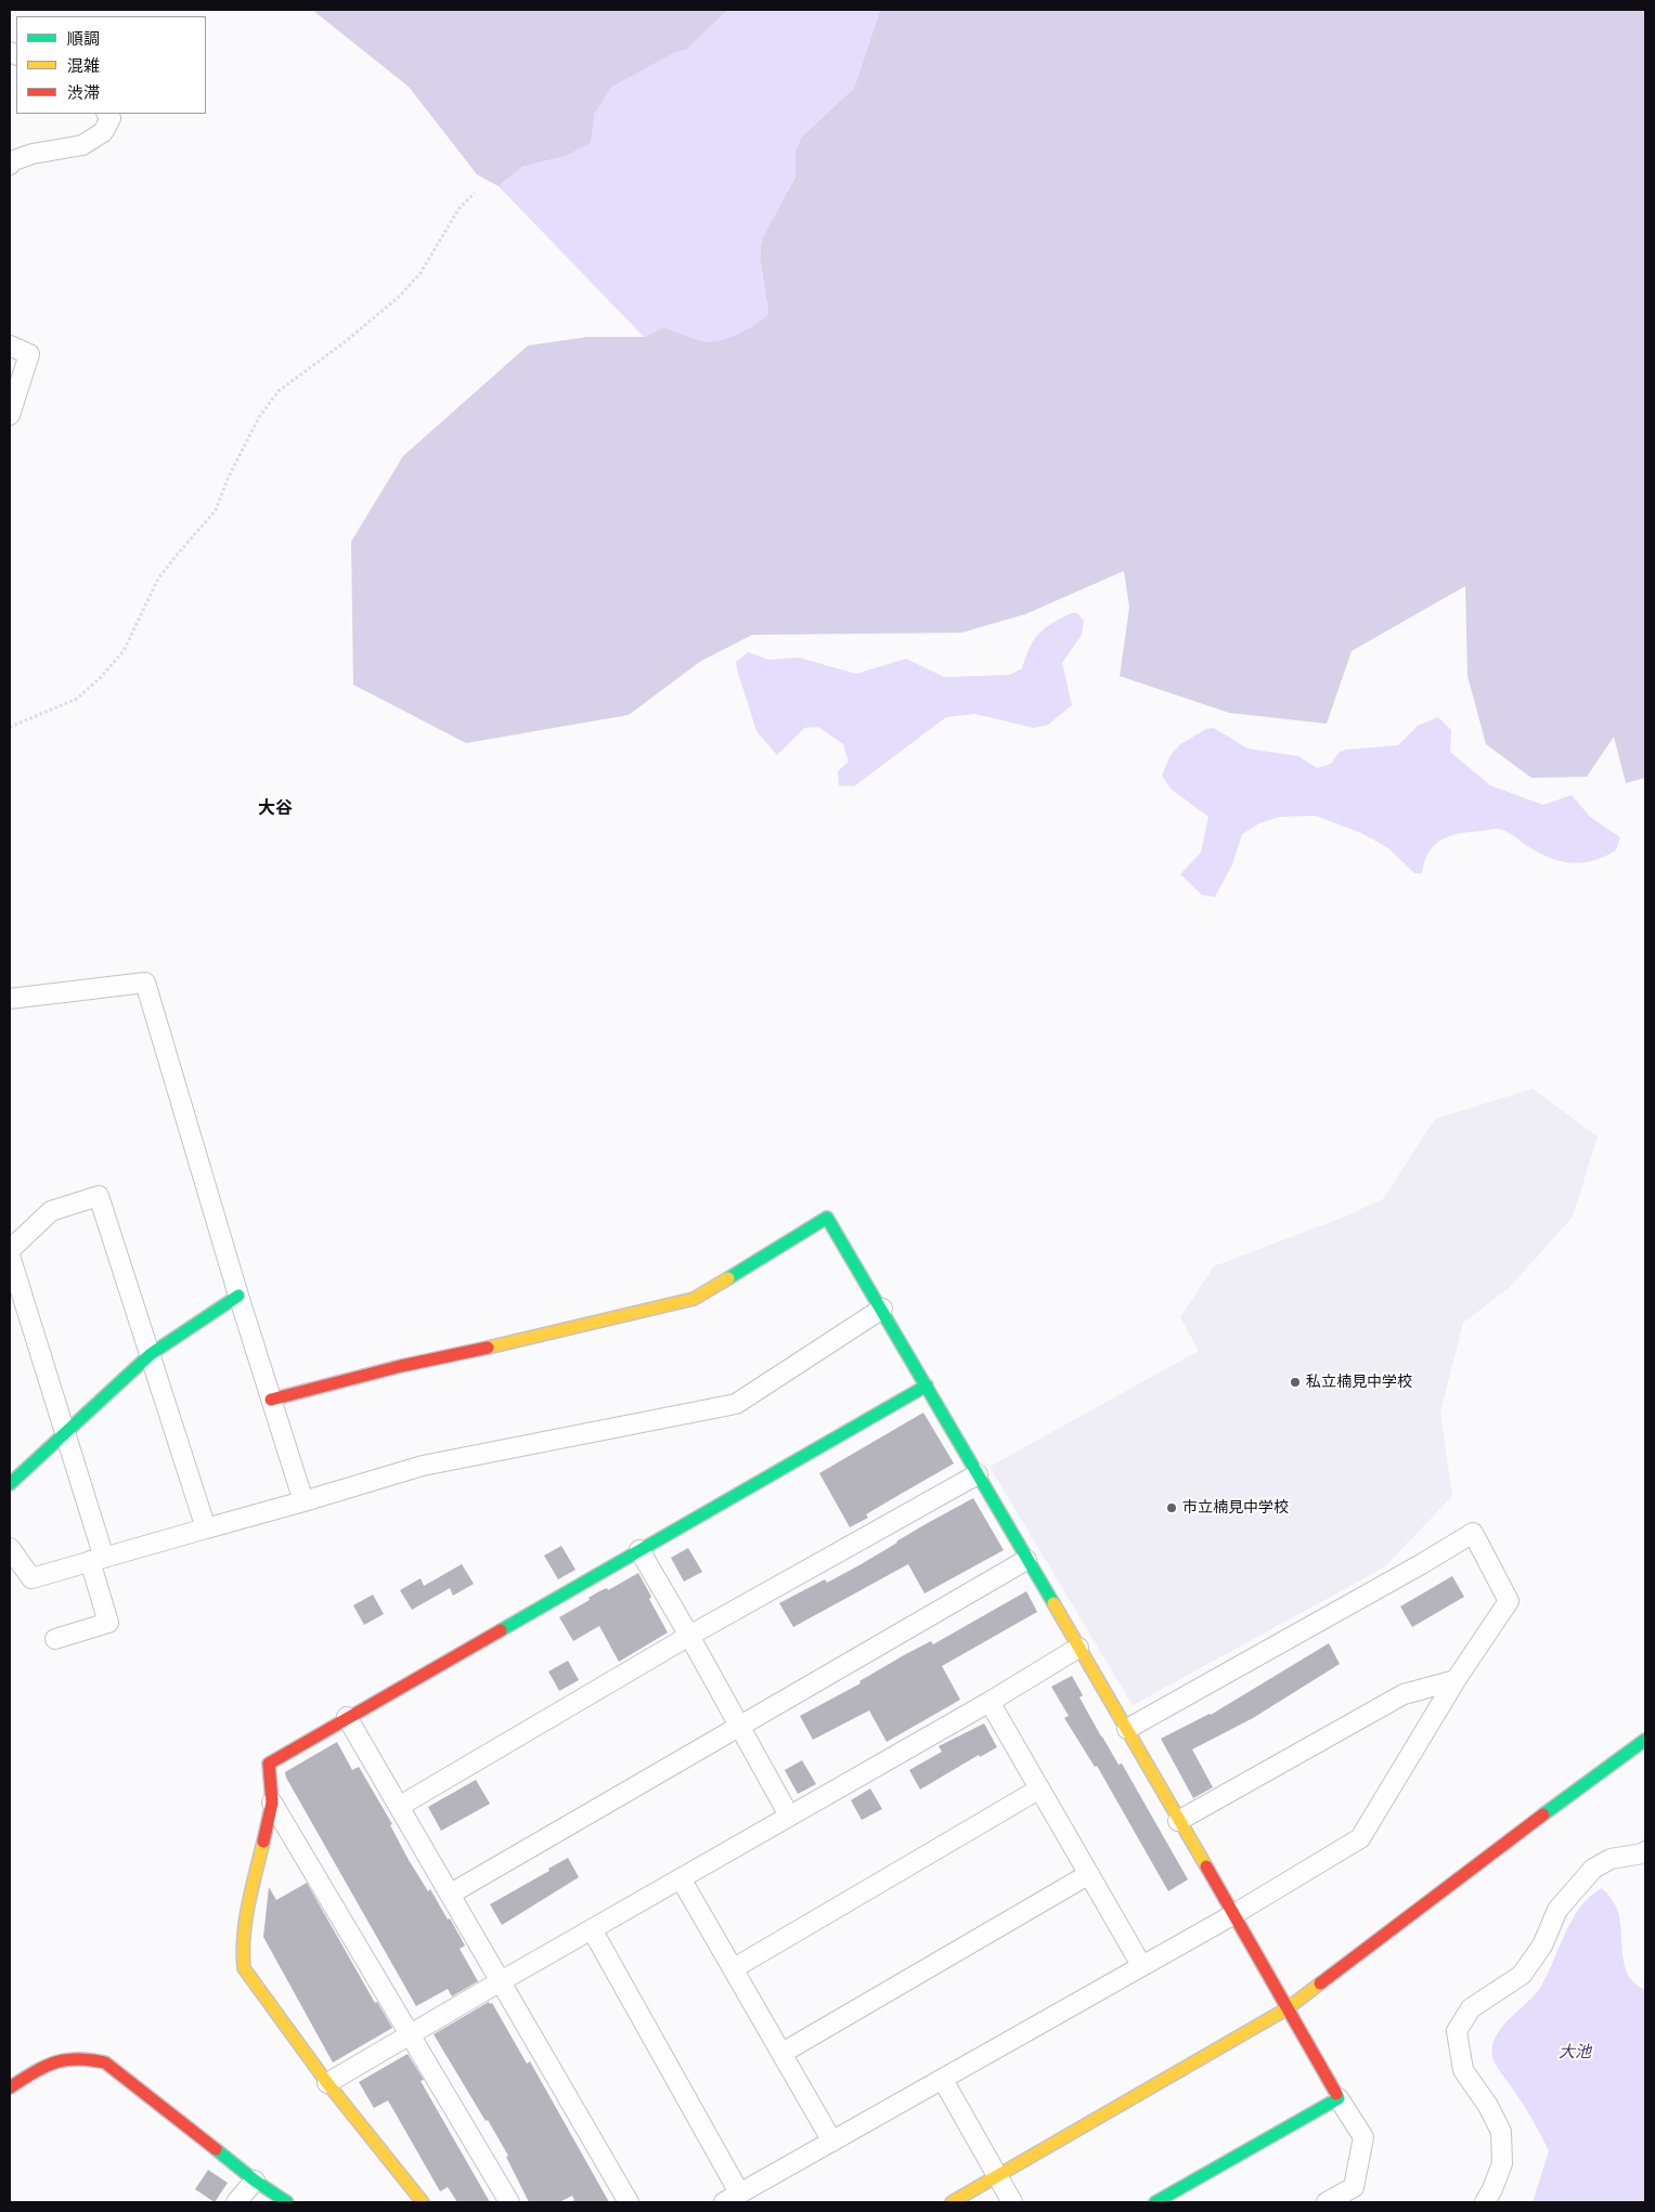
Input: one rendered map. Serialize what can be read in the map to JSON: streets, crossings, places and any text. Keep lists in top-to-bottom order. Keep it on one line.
{"districts":["大谷"],"water":["大池"],"places":["私立楠見中学校","市立楠見中学校"],"legend":["順調","混雑","渋滞"]}
